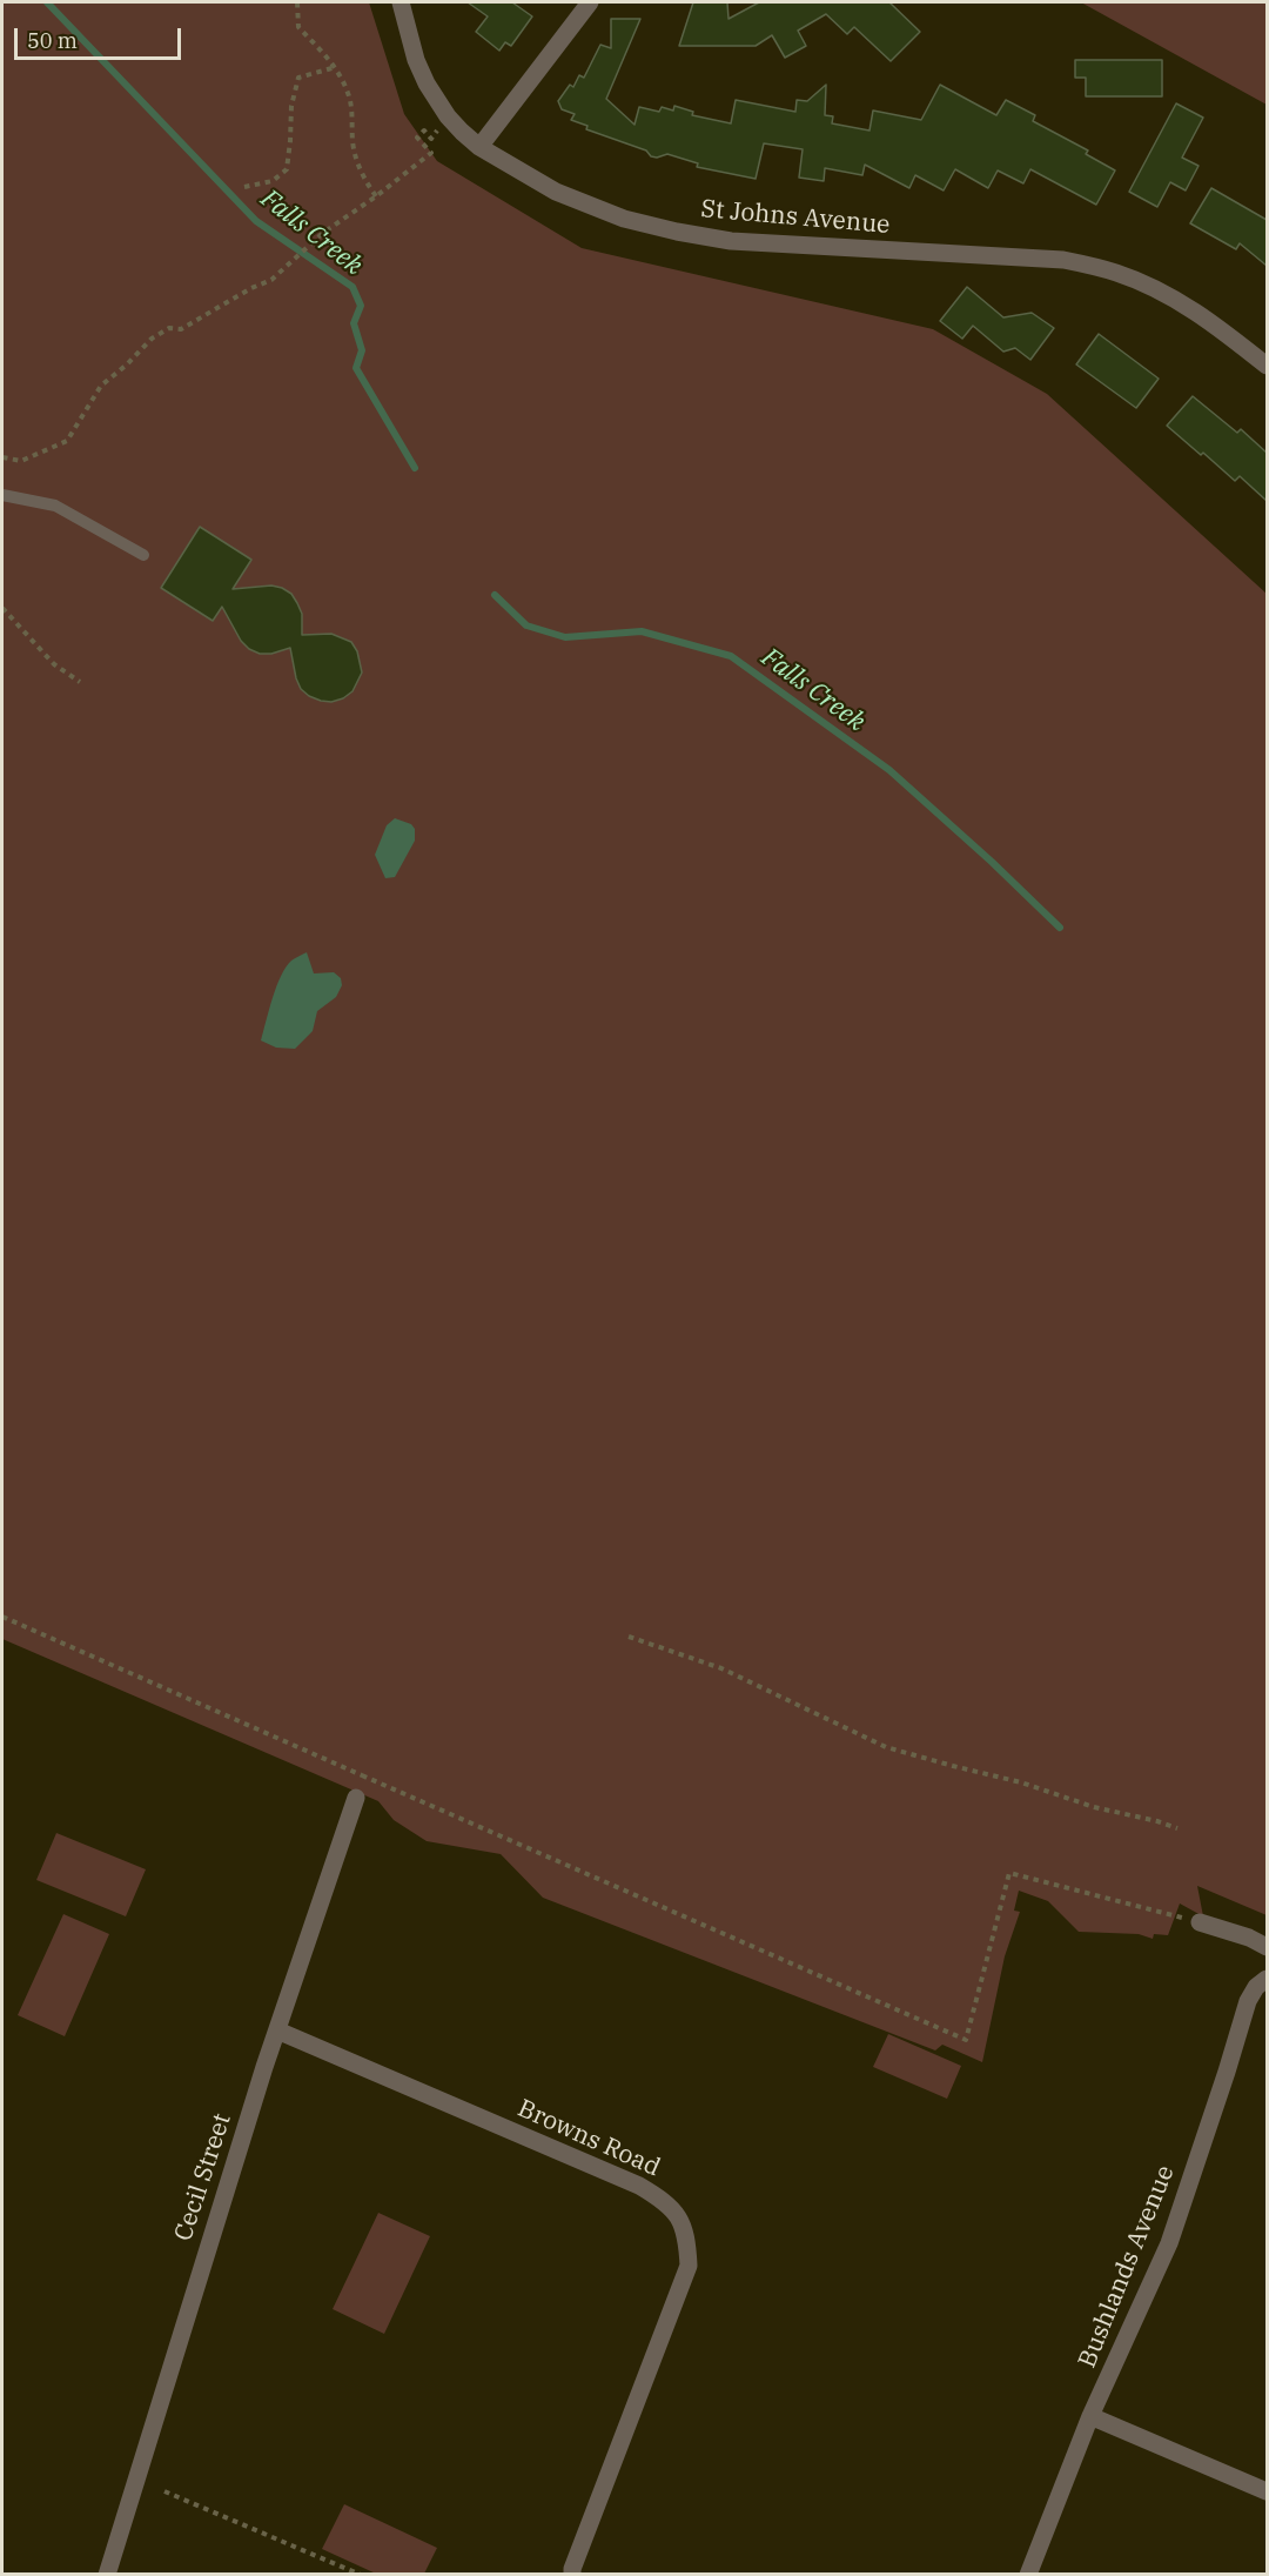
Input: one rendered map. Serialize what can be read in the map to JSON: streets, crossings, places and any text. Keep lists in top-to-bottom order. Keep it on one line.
{"streets":{"street":["St Johns Avenue","Browns Road","Cecil Street","Bushlands Avenue"]},"crossings":[["Browns Road","Cecil Street"]],"water":["Falls Creek"],"scale_bar":"50 m"}
